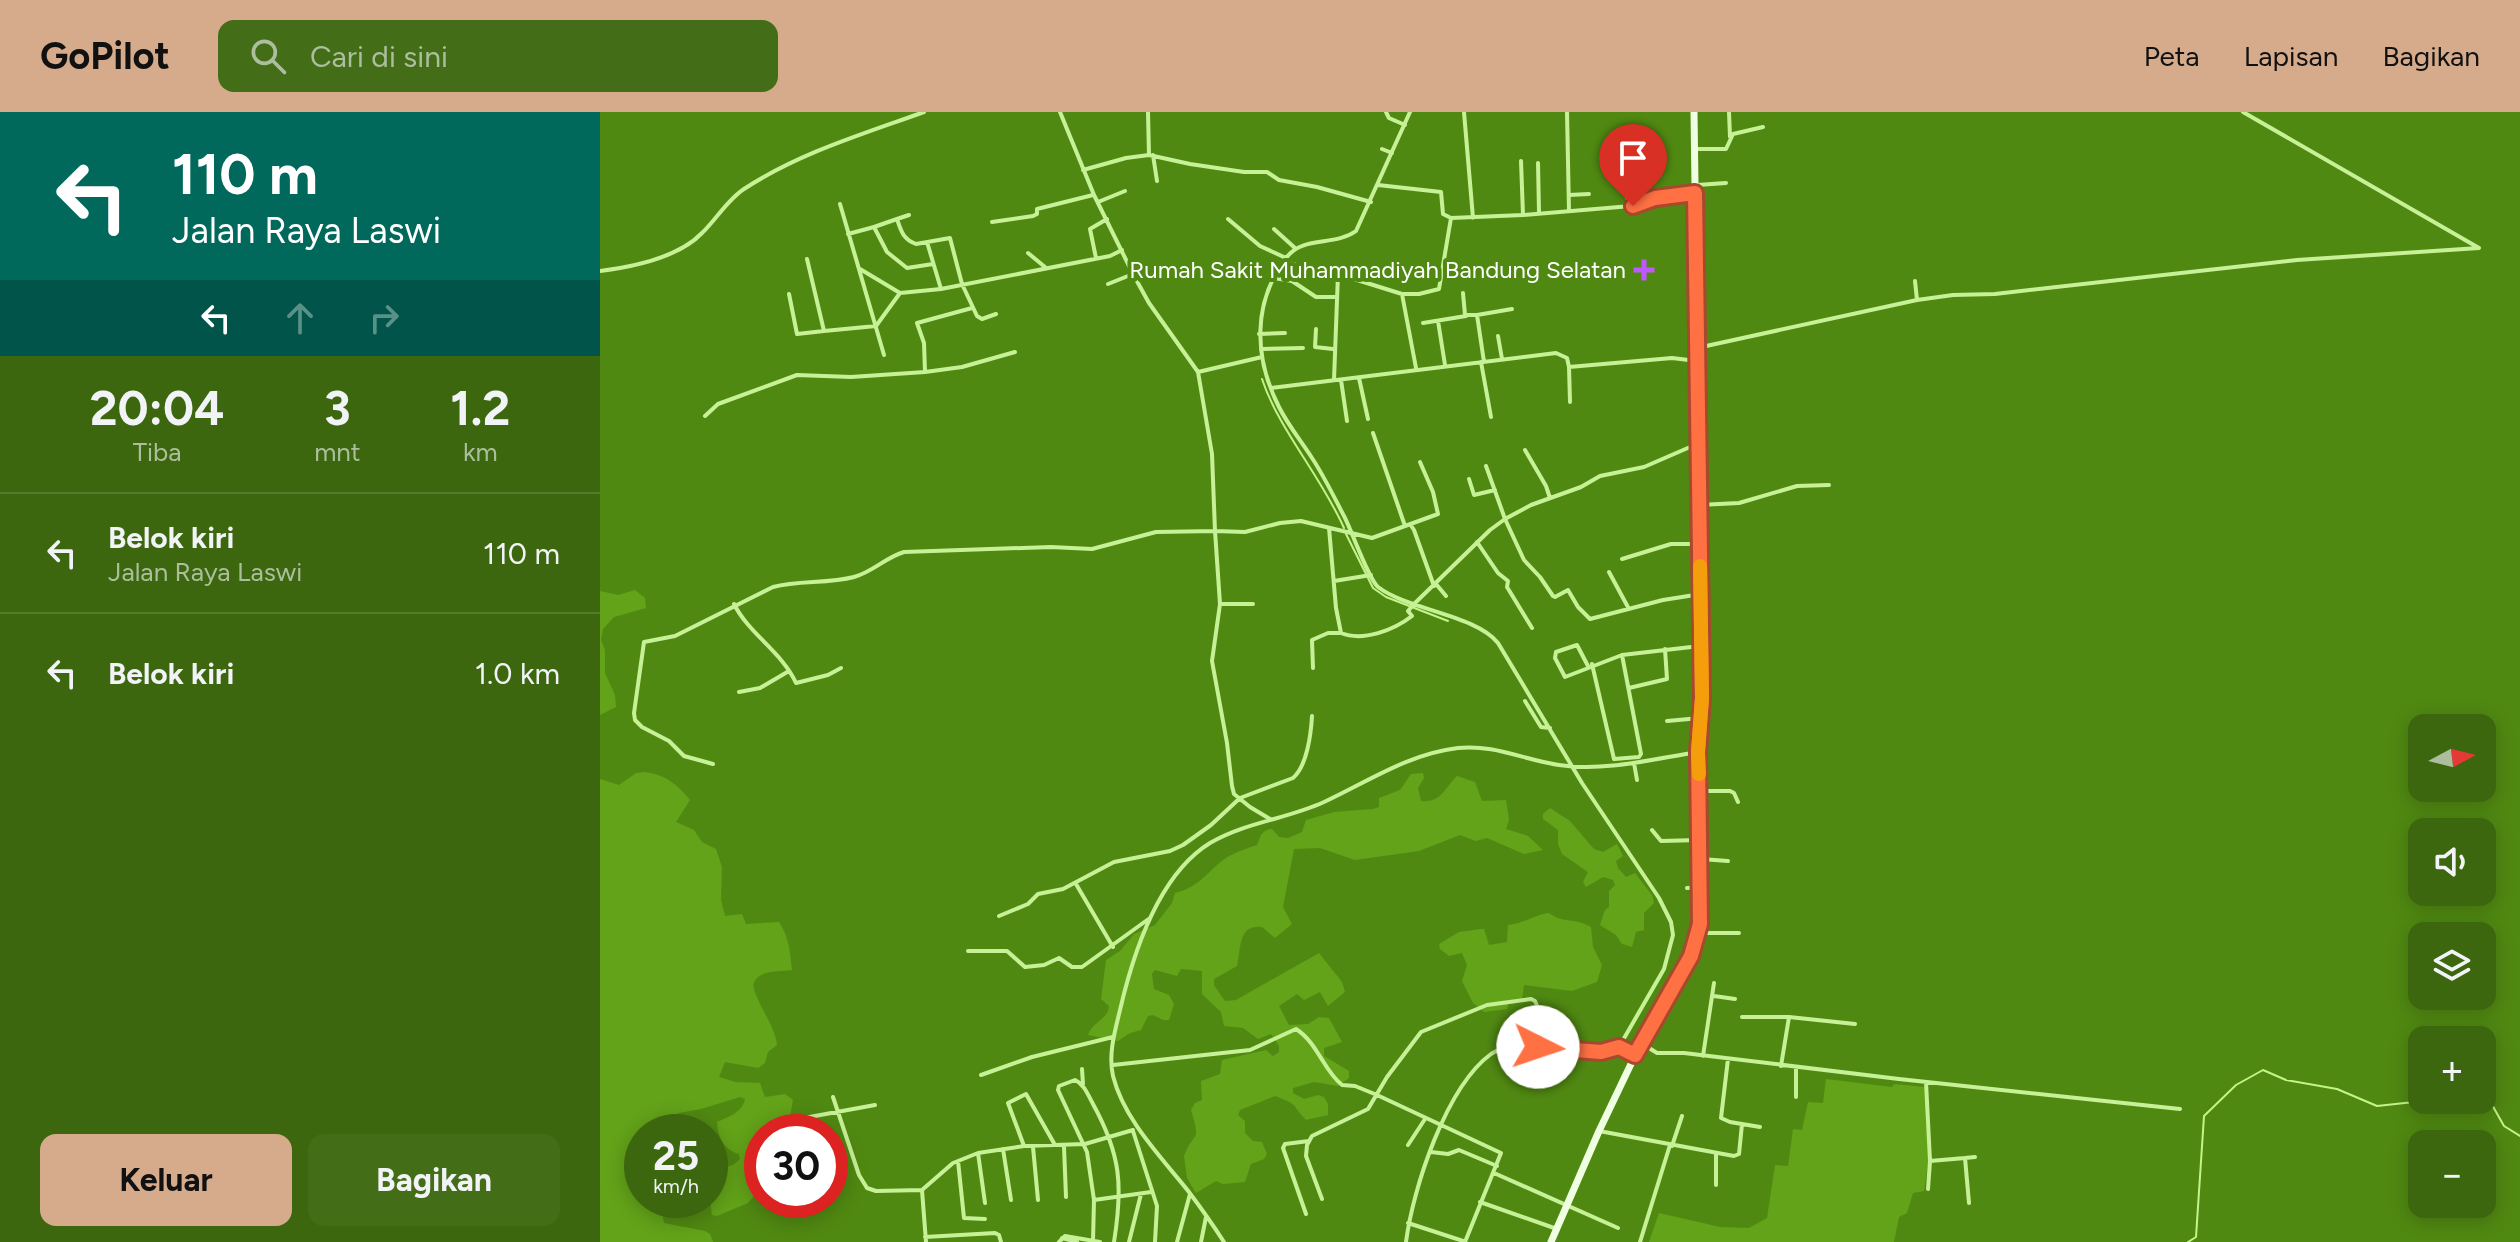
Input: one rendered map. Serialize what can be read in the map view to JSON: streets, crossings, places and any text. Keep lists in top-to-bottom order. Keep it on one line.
{"places":{"health":["Rumah Sakit Muhammadiyah Bandung Selatan"]},"north":"right","page":{"header":"GoPilot","search":"Cari di sini","nav":["Peta","Lapisan","Bagikan"],"turn":["110 m","Jalan Raya Laswi"],"eta":["20:04","Tiba","3","mnt","1.2","km"],"list":[{"name":"Belok kiri","note":"Jalan Raya Laswi","value":"110 m"},{"name":"Belok kiri","value":"1.0 km"}],"map_buttons":["+","−"],"speed":"25 km/h","limit":"30","buttons":["Keluar","Bagikan"]}}
